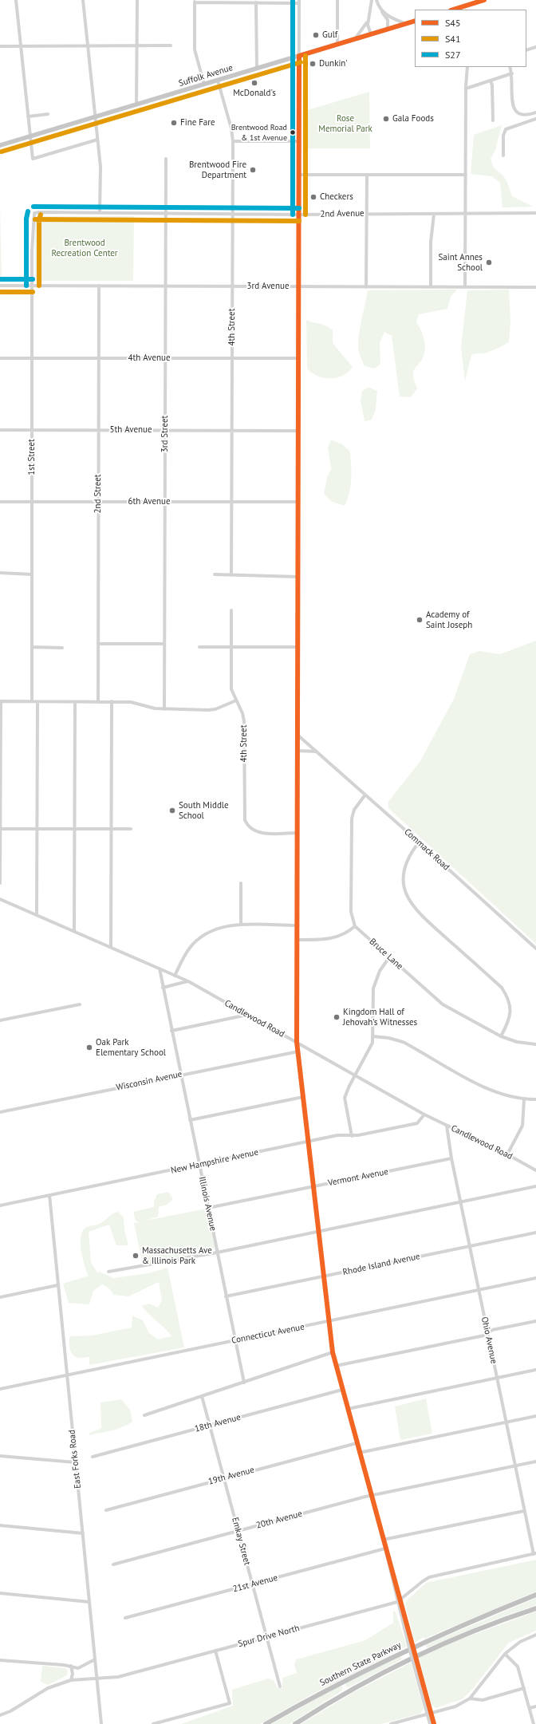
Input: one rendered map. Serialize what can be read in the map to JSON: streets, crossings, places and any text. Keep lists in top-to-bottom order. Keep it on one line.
{"streets":{"highway":["Southern State Parkway"],"main road":["Suffolk Avenue"],"street":["2nd Avenue","3rd Avenue","4th Street","4th Avenue","5th Avenue","3rd Street","1st Street","2nd Street","6th Avenue","Commack Road","Bruce Lane","Candlewood Road","Wisconsin Avenue","New Hampshire Avenue","Vermont Avenue","Illinois Avenue","Rhode Island Avenue","Connecticut Avenue","Ohio Avenue","18th Avenue","East Forks Road","19th Avenue","20th Avenue","Emkay Street","21st Avenue","Spur Drive North"]},"crossings":[["Suffolk Avenue","4th Street"],["2nd Avenue","4th Street"],["2nd Avenue","3rd Street"],["2nd Avenue","1st Street"],["3rd Avenue","4th Street"],["3rd Avenue","3rd Street"],["3rd Avenue","1st Street"],["3rd Avenue","2nd Street"],["4th Street","4th Avenue"],["4th Street","5th Avenue"],["4th Street","6th Avenue"],["4th Avenue","3rd Street"],["4th Avenue","1st Street"],["4th Avenue","2nd Street"],["5th Avenue","3rd Street"],["5th Avenue","1st Street"],["5th Avenue","2nd Street"],["3rd Street","6th Avenue"],["1st Street","6th Avenue"],["2nd Street","6th Avenue"],["Candlewood Road","New Hampshire Avenue"],["Candlewood Road","Illinois Avenue"],["Candlewood Road","Ohio Avenue"],["Wisconsin Avenue","Illinois Avenue"],["New Hampshire Avenue","Illinois Avenue"],["New Hampshire Avenue","East Forks Road"],["Vermont Avenue","Illinois Avenue"],["Vermont Avenue","Ohio Avenue"],["Illinois Avenue","Rhode Island Avenue"],["Illinois Avenue","Connecticut Avenue"],["Rhode Island Avenue","Ohio Avenue"],["Connecticut Avenue","Ohio Avenue"],["Connecticut Avenue","East Forks Road"],["Ohio Avenue","20th Avenue"],["Ohio Avenue","Spur Drive North"],["18th Avenue","Emkay Street"],["East Forks Road","Spur Drive North"],["19th Avenue","Emkay Street"],["20th Avenue","Emkay Street"],["Emkay Street","21st Avenue"],["Emkay Street","Spur Drive North"]],"parks":["Rose Memorial Park","Brentwood Recreation Center"],"places":["Gulf","Dunkin'","McDonald's","Gala Foods","Fine Fare","Brentwood Road & 1st Avenue","Brentwood Fire Department","Checkers","Saint Annes School","Academy of Saint Joseph","South Middle School","Kingdom Hall of Jehovah’s Witnesses","Oak Park Elementary School","Massachusetts Ave & Illinois Park"],"lines":["transit line S45","transit line S27","transit line S41"],"legend":["S45","S41","S27"]}
